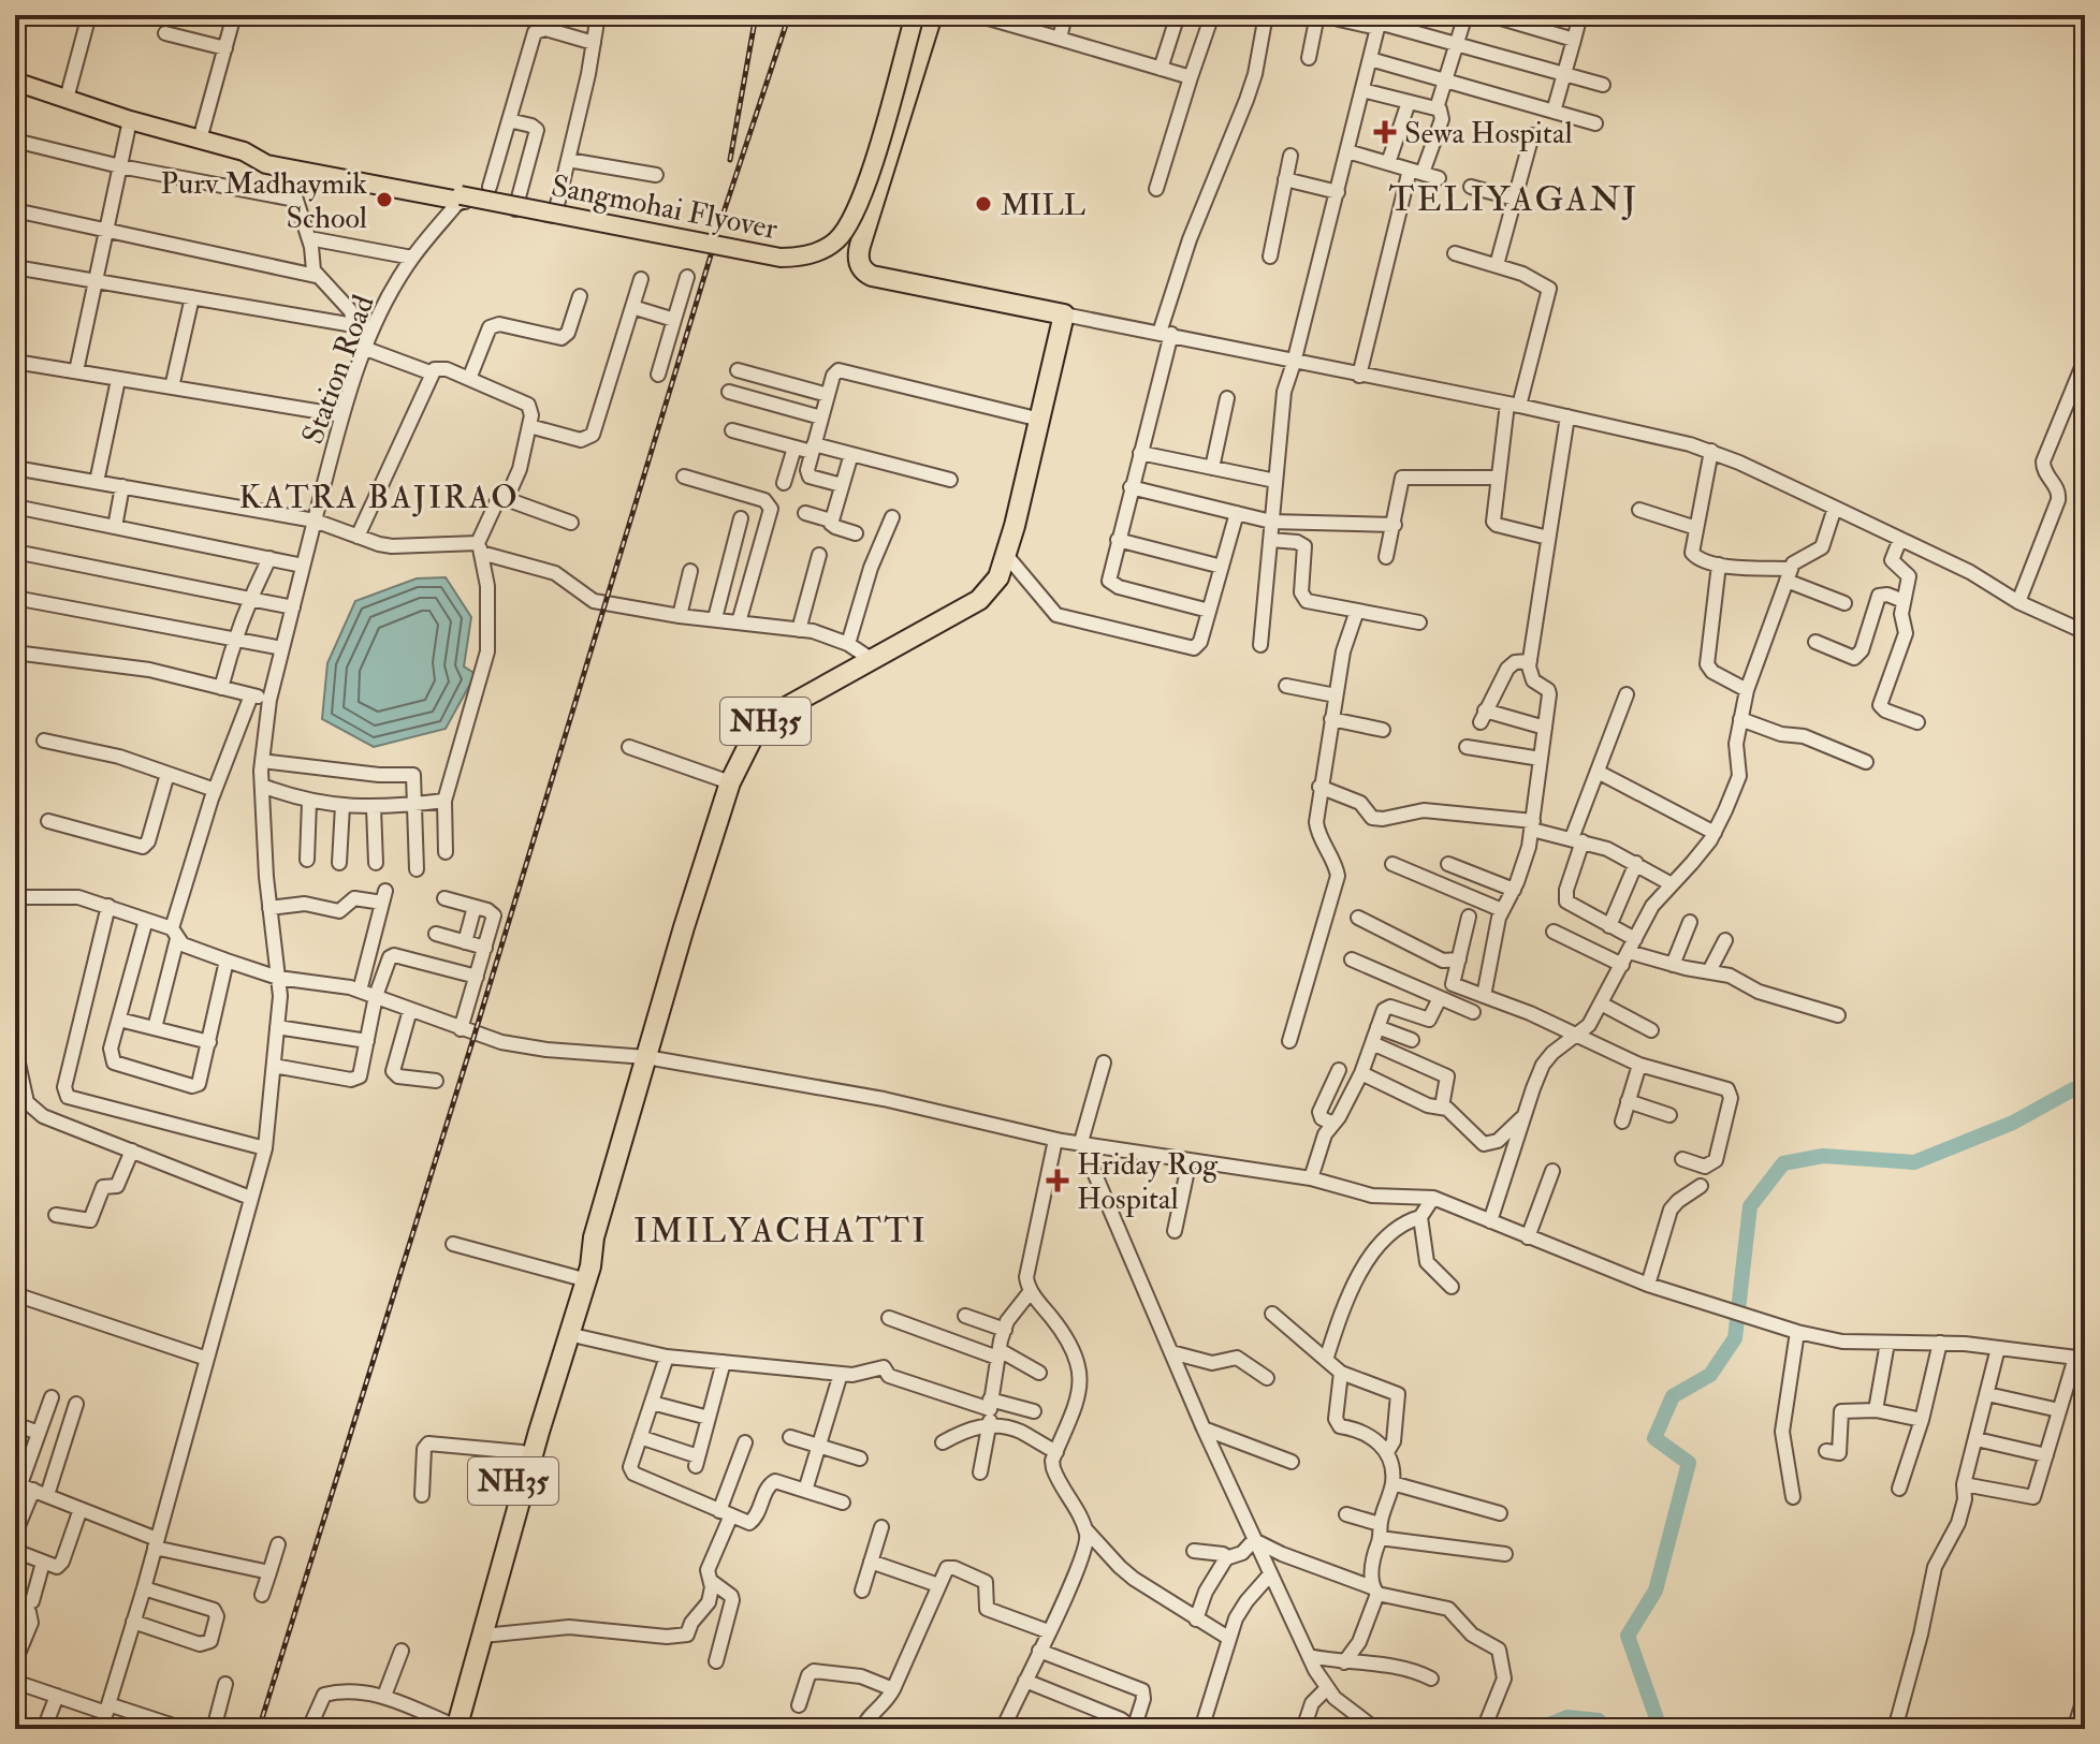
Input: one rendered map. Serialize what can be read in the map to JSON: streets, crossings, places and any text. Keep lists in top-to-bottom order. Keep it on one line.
{"streets":{"highway":["NH35"],"main road":["Sangmohai Flyover"],"street":["Station Road"]},"crossings":[["Sangmohai Flyover","Station Road"]],"districts":["TELIYAGANJ","KATRA BAJIRAO","IMILYACHATTI"],"places":{"health":["Sewa Hospital","Hriday Rog Hospital"],"other":["Purv Madhaymik School","MILL"]}}
